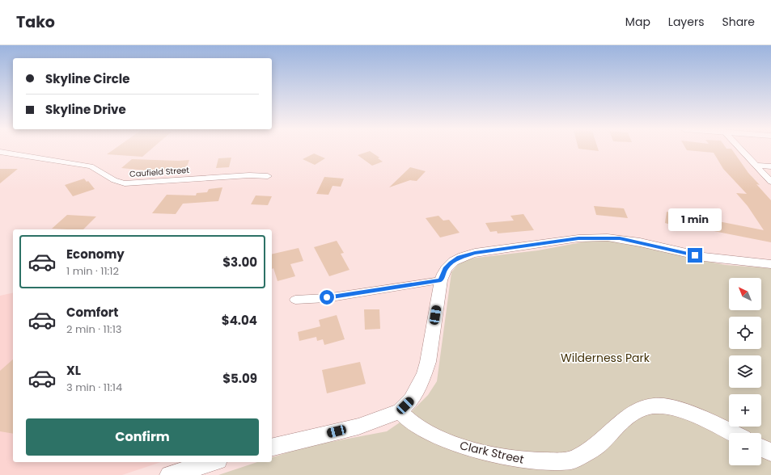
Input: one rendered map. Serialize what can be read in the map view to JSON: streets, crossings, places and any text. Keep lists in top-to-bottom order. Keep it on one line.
{"streets":{"street":["Caufield Street","Clark Street"]},"parks":["Wilderness Park"],"north":"top left","page":{"header":"Tako","nav":["Map","Layers","Share"],"banner":["Skyline Circle","Skyline Drive"],"bubble":"1 min","list":[{"name":"Economy","note":"1 min · 11:12","value":"$3.00"},{"name":"Comfort","note":"2 min · 11:13","value":"$4.04"},{"name":"XL","note":"3 min · 11:14","value":"$5.09"}],"map_buttons":["+","−"],"buttons":"Confirm"}}
